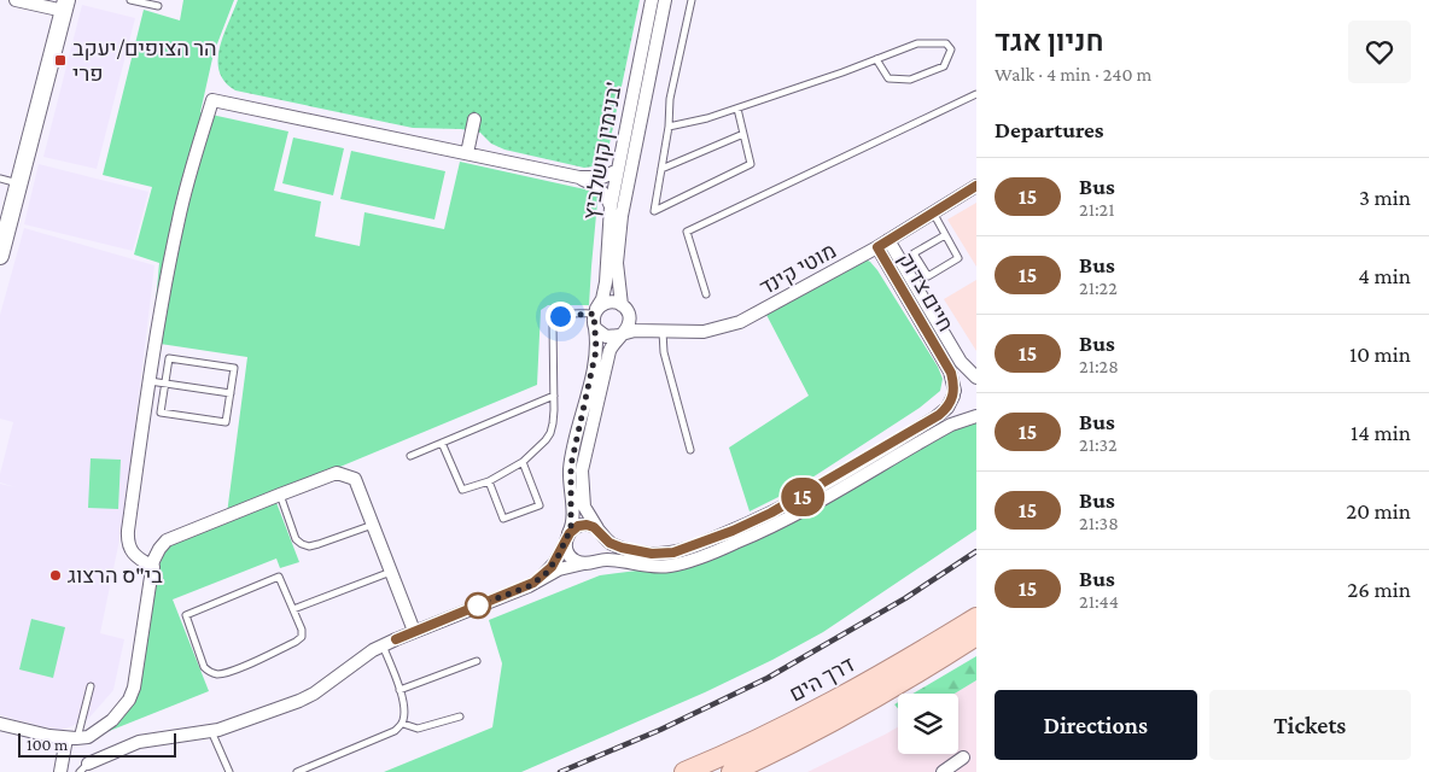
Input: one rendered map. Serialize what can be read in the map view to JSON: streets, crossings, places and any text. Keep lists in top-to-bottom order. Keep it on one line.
{"streets":{"main road":["דרך הים"],"street":["בנימין קושלביץ'","מוטי קינד","חיים צדוק"]},"crossings":[["בנימין קושלביץ'","מוטי קינד"],["מוטי קינד","חיים צדוק"]],"places":{"transit":["הר הצופים/יעקב פרי"],"other":["בי\"ס הרצוג"]},"lines":["bus line 15"],"scale_bar":"100 m","page":{"on_map":"15","heading":[["חניון אגד","Walk · 4 min · 240 m"],"Departures"],"list":[{"mark":"15","name":"Bus","note":"21:21","value":"3 min"},{"mark":"15","name":"Bus","note":"21:22","value":"4 min"},{"mark":"15","name":"Bus","note":"21:28","value":"10 min"},{"mark":"15","name":"Bus","note":"21:32","value":"14 min"},{"mark":"15","name":"Bus","note":"21:38","value":"20 min"},{"mark":"15","name":"Bus","note":"21:44","value":"26 min"}],"buttons":["Directions","Tickets"],"scale":"100 m"}}
